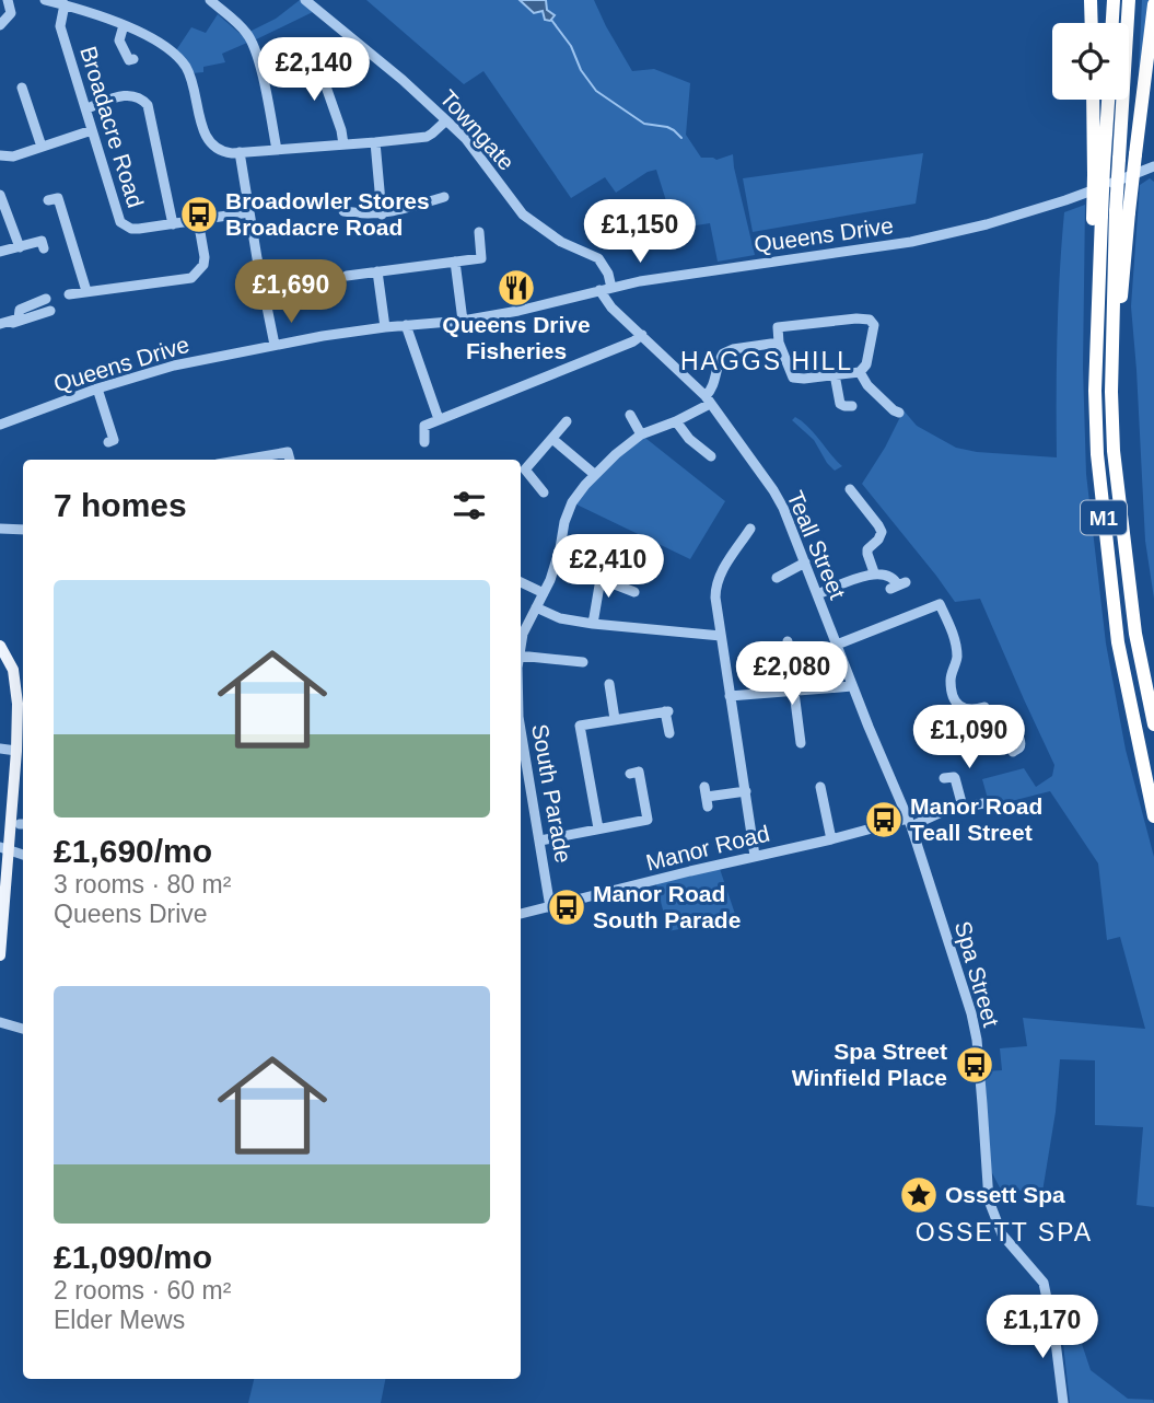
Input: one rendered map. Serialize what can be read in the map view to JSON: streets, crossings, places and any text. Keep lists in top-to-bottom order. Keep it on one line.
{"streets":{"highway":["M1"],"street":["Broadacre Road","Towngate","Queens Drive","Teall Street","South Parade","Manor Road","Spa Street"]},"crossings":[["Towngate","Queens Drive"],["Queens Drive","Teall Street"],["Teall Street","South Parade"],["Teall Street","Manor Road"],["Teall Street","Spa Street"],["South Parade","Manor Road"],["Manor Road","Spa Street"]],"districts":["HAGGS HILL","OSSETT SPA"],"places":{"bus stop":["Broadowler Stores Broadacre Road","Manor Road Teall Street","Manor Road South Parade","Spa Street Winfield Place"],"restaurant":["Queens Drive Fisheries"],"place":["Ossett Spa"]},"page":{"price":["£2,140","£1,150","£1,690","£2,410","£2,080","£1,090","£1,170"],"heading":"7 homes","list":[{"name":"£1,690/mo","note":"3 rooms · 80 m² · Queens Drive"},{"name":"£1,090/mo","note":"2 rooms · 60 m² · Elder Mews"}]}}
